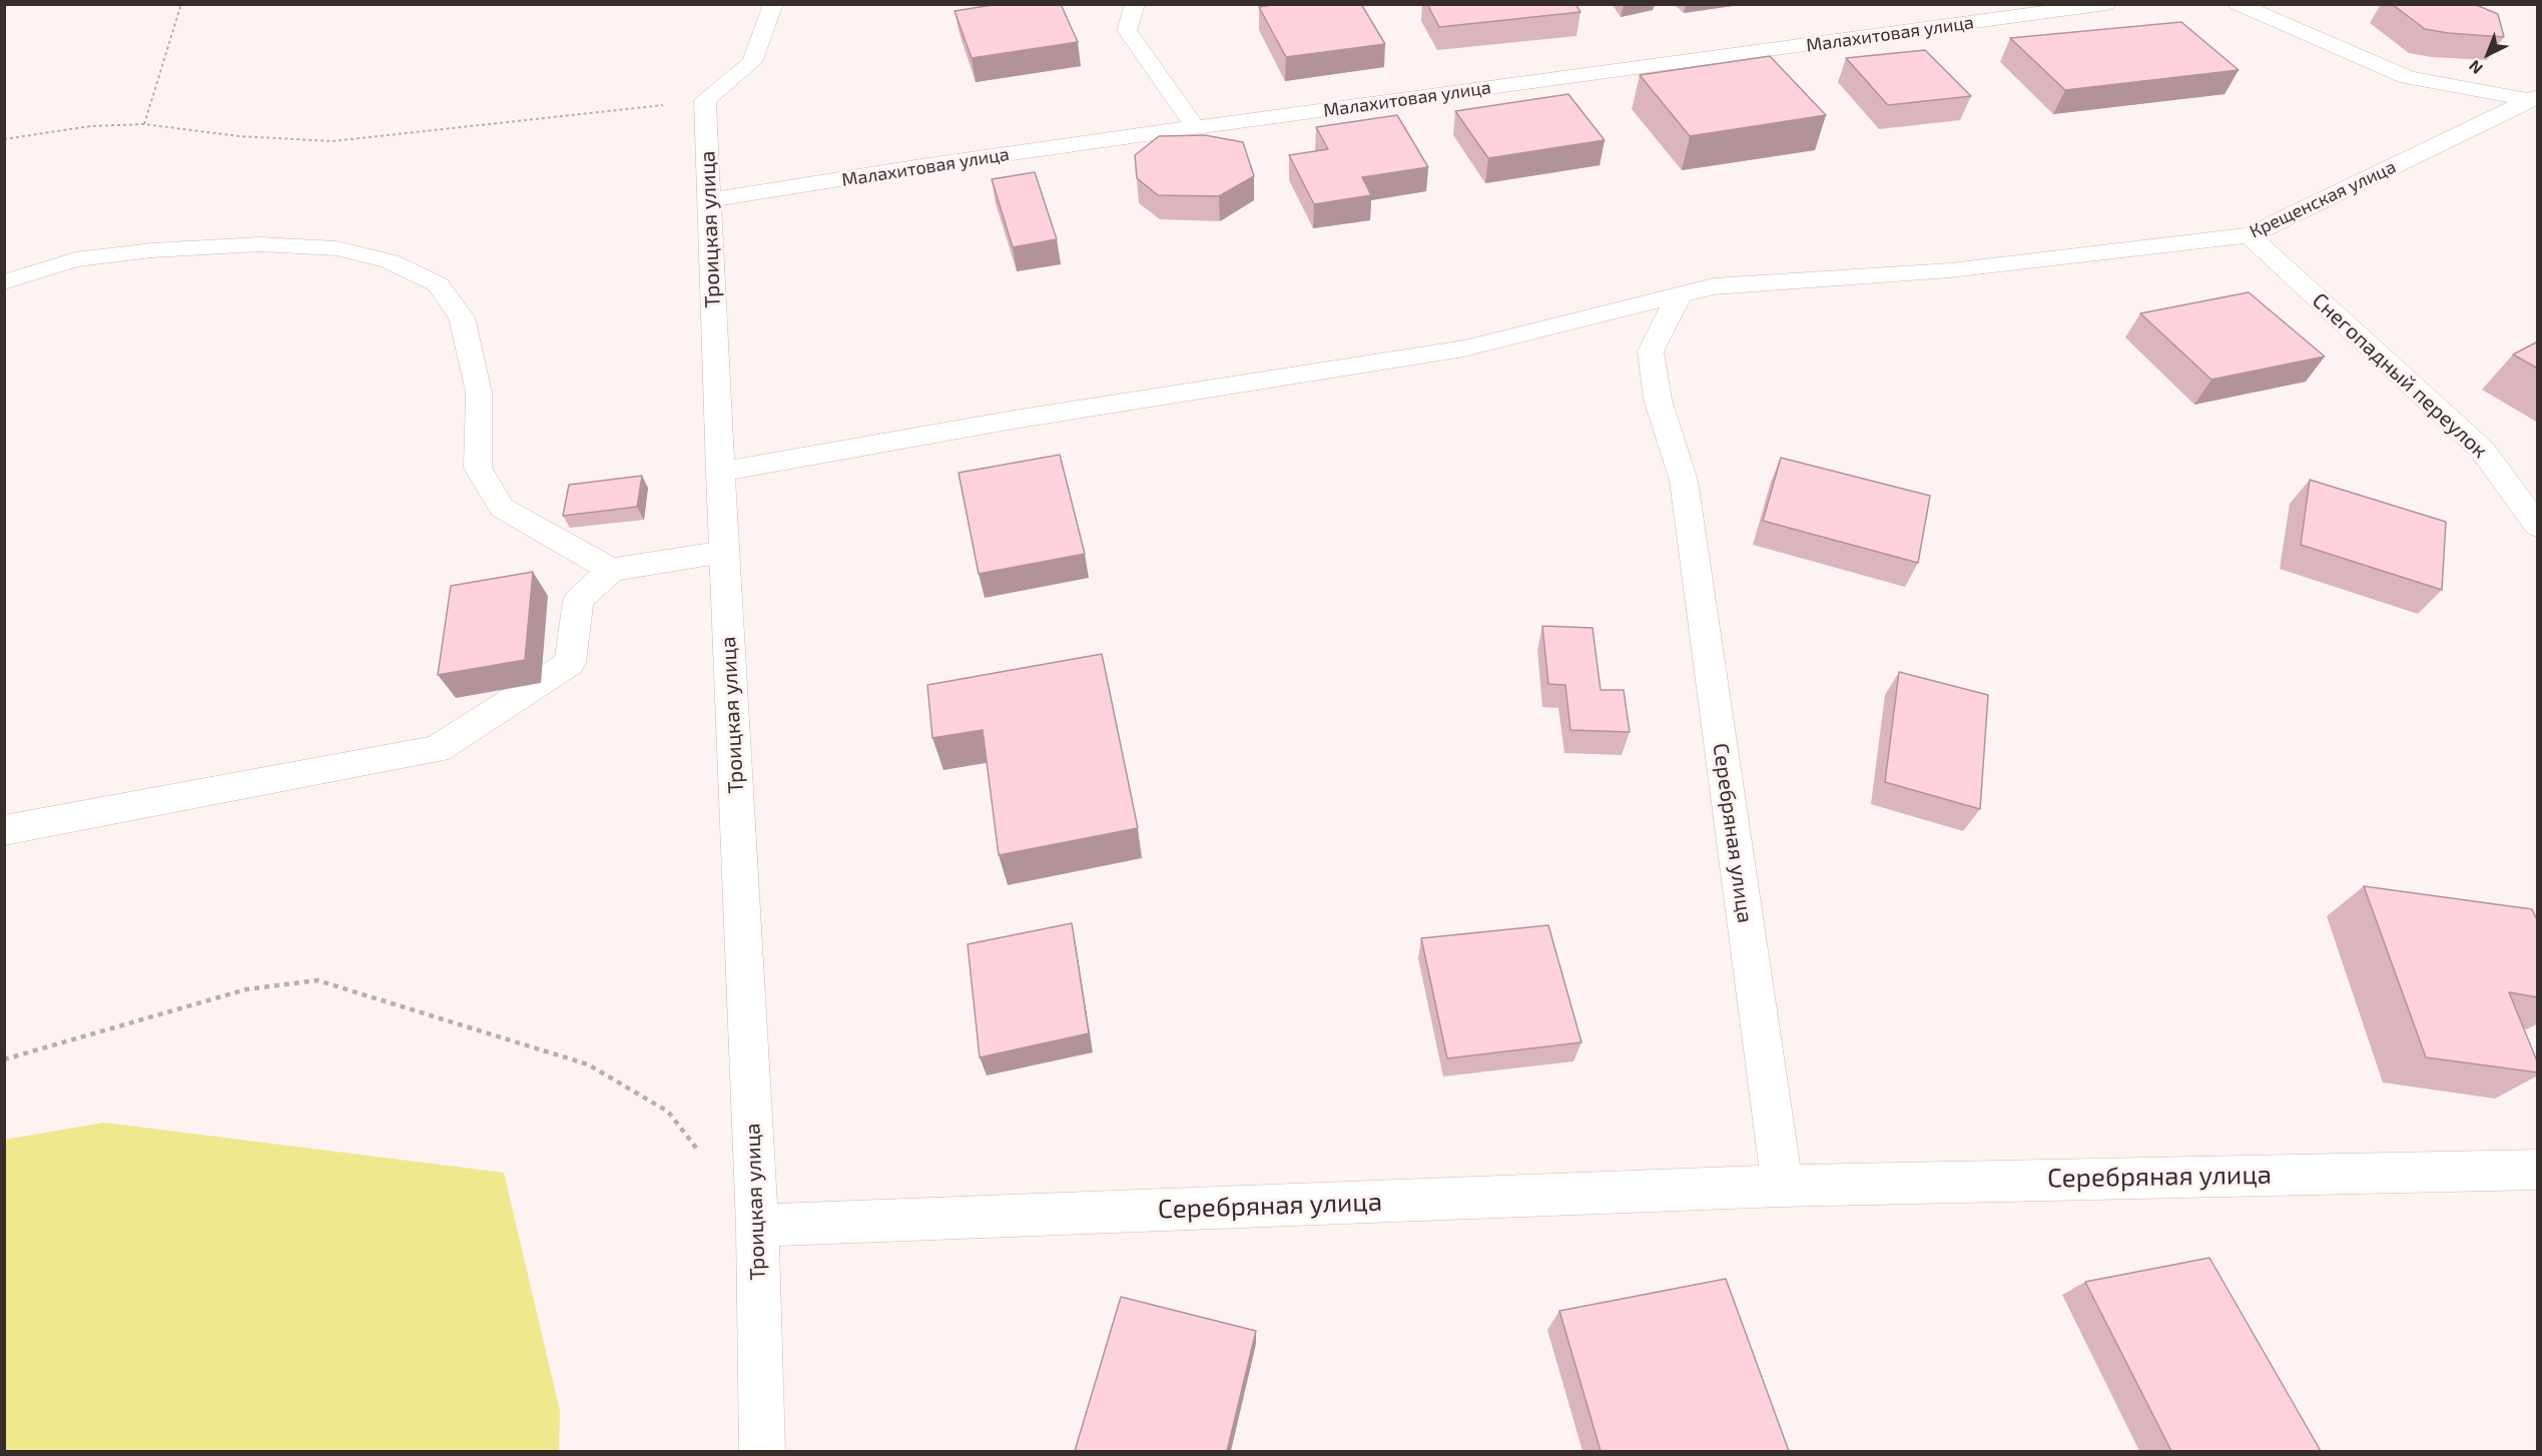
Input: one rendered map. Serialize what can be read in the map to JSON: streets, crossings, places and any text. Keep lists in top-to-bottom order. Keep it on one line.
{"streets":{"street":["Малахитовая улица","Крещенская улица","Троицкая улица","Снегопадный переулок","Серебряная улица"]},"crossings":[["Малахитовая улица","Троицкая улица"],["Крещенская улица","Троицкая улица"],["Крещенская улица","Снегопадный переулок"],["Крещенская улица","Серебряная улица"],["Троицкая улица","Серебряная улица"]],"north":"bottom left"}
